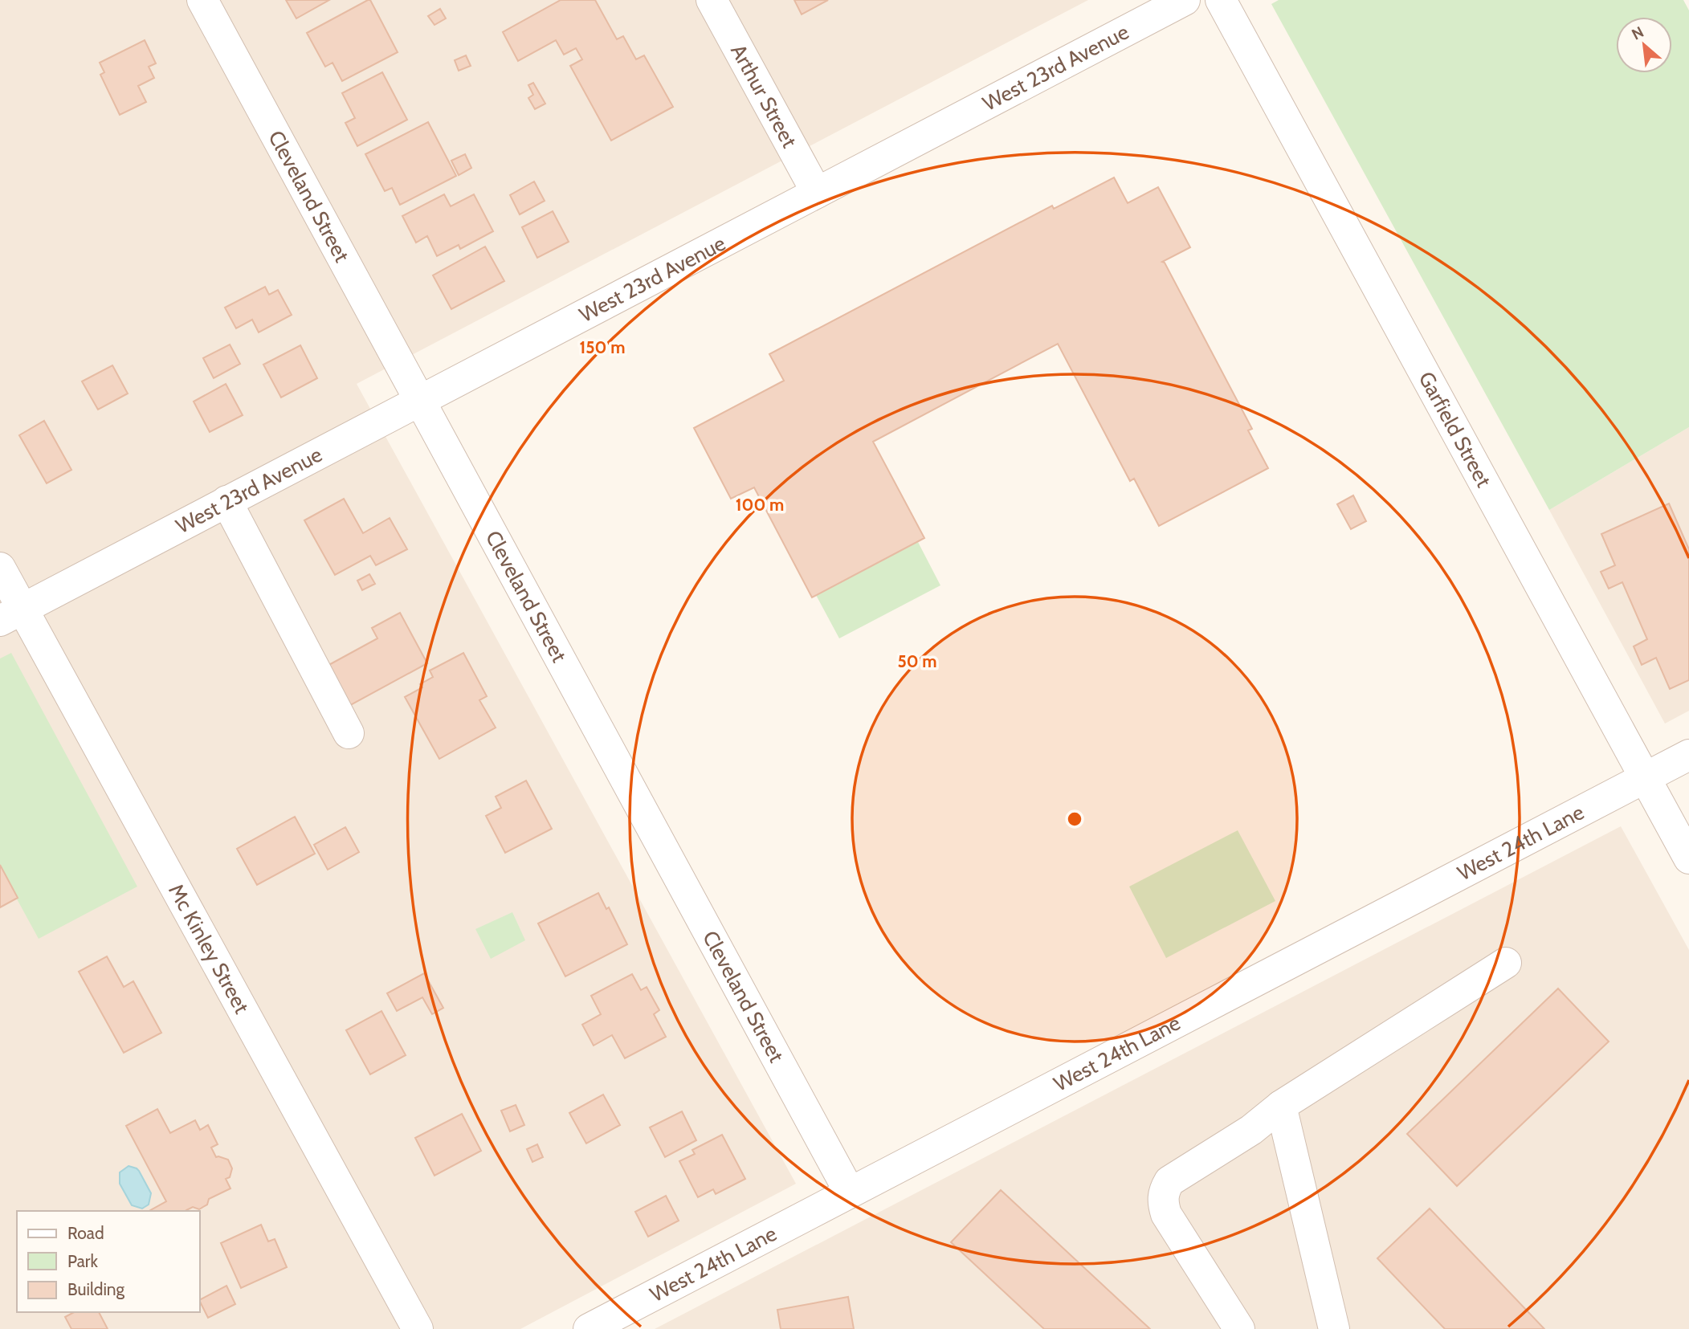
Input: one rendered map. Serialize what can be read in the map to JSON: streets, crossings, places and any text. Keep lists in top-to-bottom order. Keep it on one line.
{"streets":{"street":["West 23rd Avenue","Arthur Street","Cleveland Street","Garfield Street","West 24th Lane","Mc Kinley Street"]},"crossings":[["West 23rd Avenue","Arthur Street"],["West 23rd Avenue","Cleveland Street"],["West 23rd Avenue","Mc Kinley Street"],["Cleveland Street","West 24th Lane"],["Garfield Street","West 24th Lane"]],"legend":["Road","Park","Building"],"north":"top left","rings":["150 m","100 m","50 m"]}
